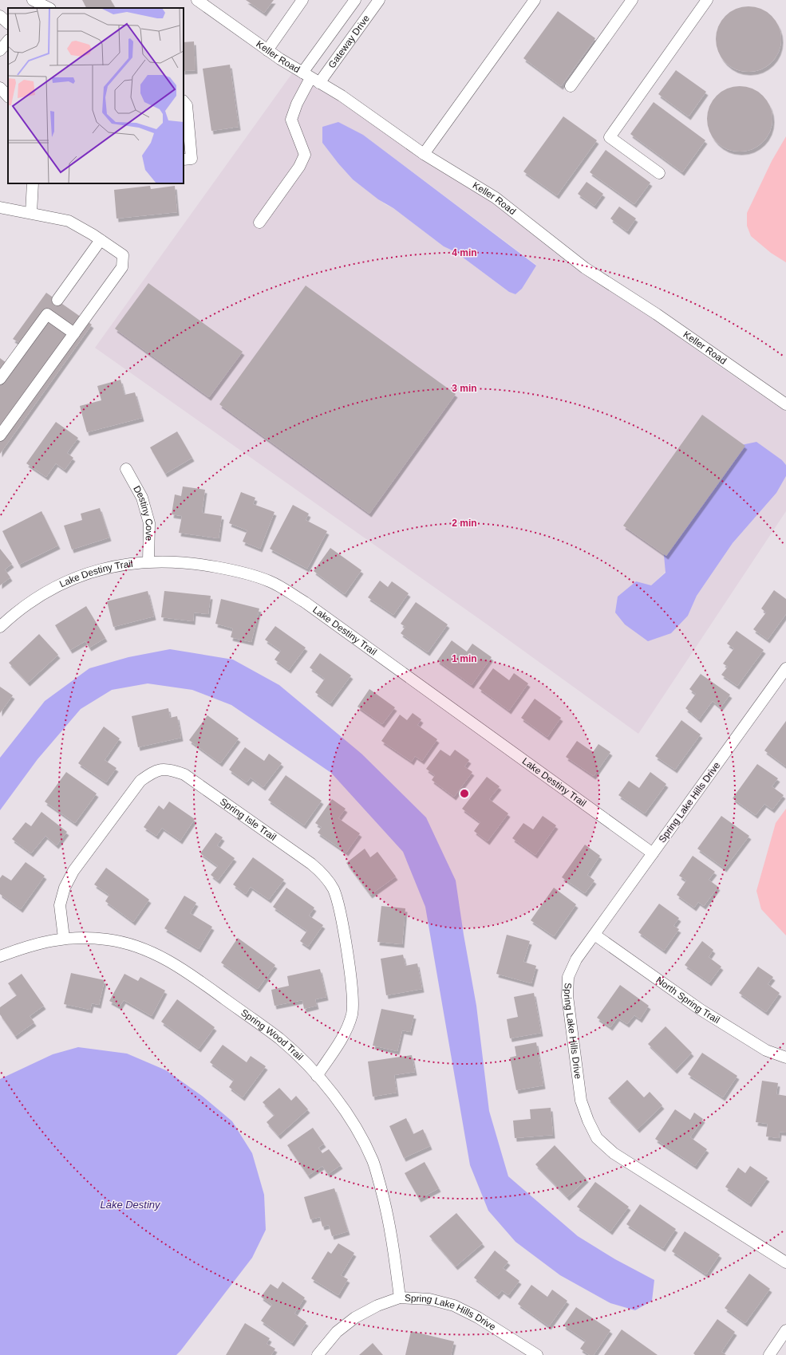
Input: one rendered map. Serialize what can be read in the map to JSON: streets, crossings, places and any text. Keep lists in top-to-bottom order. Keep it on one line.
{"streets":{"street":["Gateway Drive","Keller Road","Destiny Cove","Lake Destiny Trail","Spring Lake Hills Drive","Spring Isle Trail","North Spring Trail","Spring Wood Trail"]},"crossings":[["Gateway Drive","Keller Road"],["Destiny Cove","Lake Destiny Trail"],["Lake Destiny Trail","Spring Lake Hills Drive"],["Spring Lake Hills Drive","North Spring Trail"],["Spring Lake Hills Drive","Spring Wood Trail"],["Spring Isle Trail","Spring Wood Trail"]],"water":["Lake Destiny"],"rings":["4 min","3 min","2 min","1 min"]}
